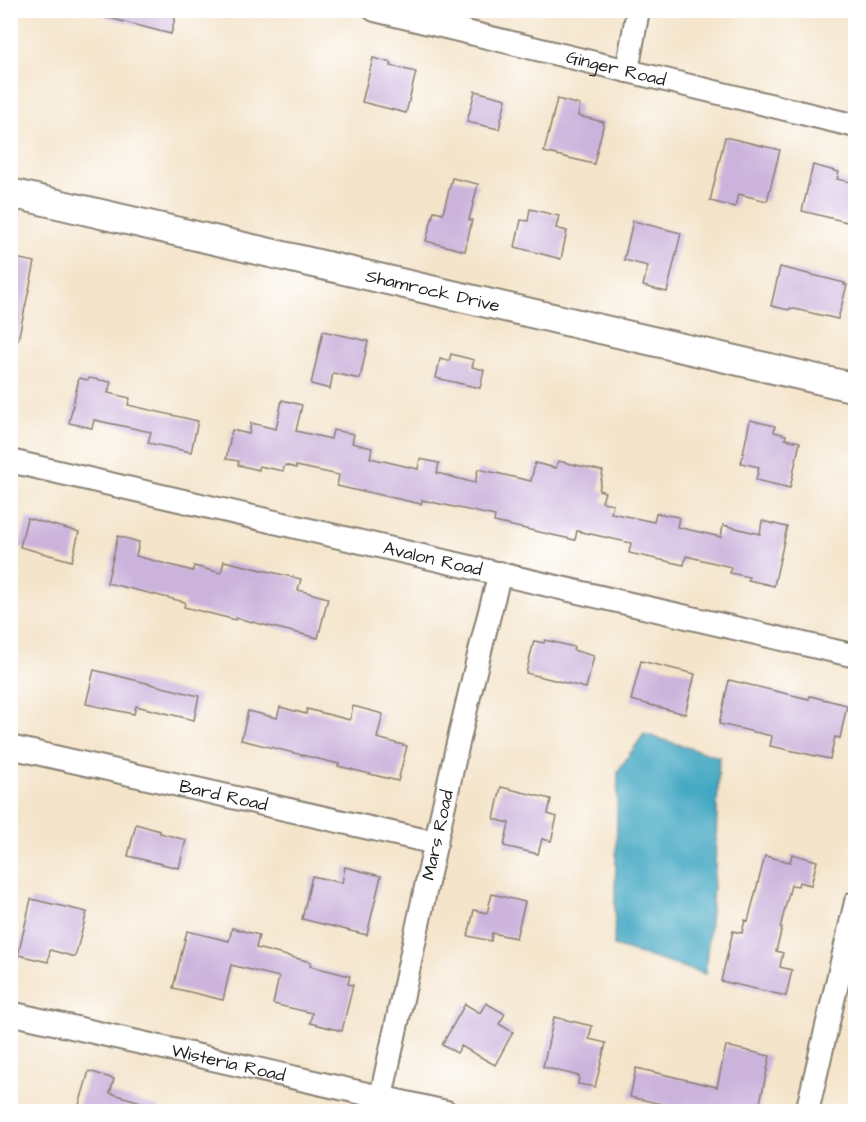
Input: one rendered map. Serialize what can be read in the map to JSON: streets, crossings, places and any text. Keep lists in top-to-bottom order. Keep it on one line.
{"streets":{"street":["Ginger Road","Shamrock Drive","Avalon Road","Bard Road","Mars Road","Wisteria Road"]},"crossings":[["Avalon Road","Mars Road"],["Bard Road","Mars Road"],["Mars Road","Wisteria Road"]]}
